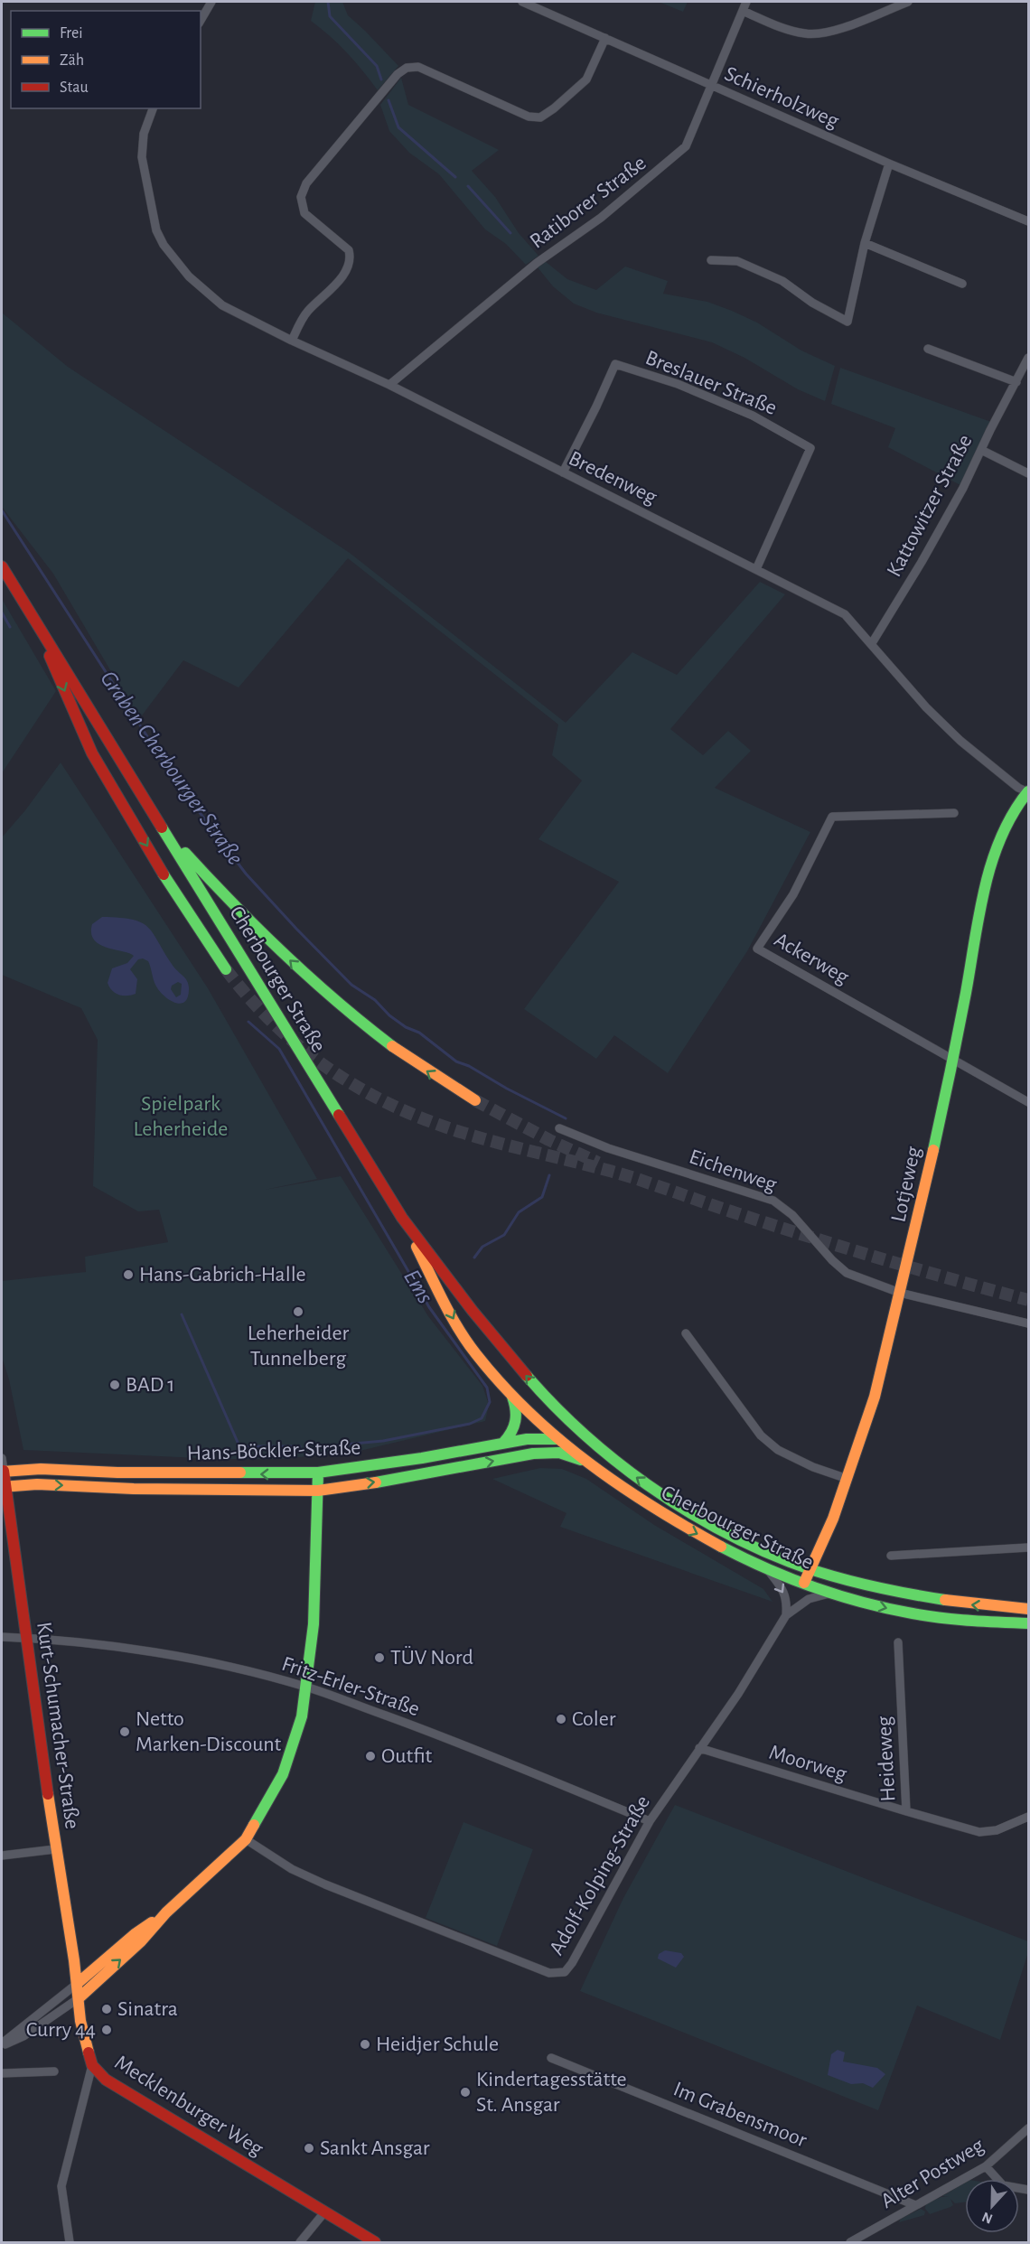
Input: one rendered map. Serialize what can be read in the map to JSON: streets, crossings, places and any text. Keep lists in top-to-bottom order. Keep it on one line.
{"streets":{"street":["Schierholzweg","Ratiborer Straße","Breslauer Straße","Bredenweg","Kattowitzer Straße","Ackerweg","Cherbourger Straße","Eichenweg","Lotjeweg","Hans-Böckler-Straße","Fritz-Erler-Straße","Kurt-Schumacher-Straße","Heideweg","Moorweg","Adolf-Kolping-Straße","Mecklenburger Weg","Im Grabensmoor","Alter Postweg"]},"crossings":[["Schierholzweg","Ratiborer Straße"],["Ratiborer Straße","Bredenweg"],["Breslauer Straße","Bredenweg"],["Bredenweg","Kattowitzer Straße"],["Bredenweg","Lotjeweg"],["Ackerweg","Lotjeweg"],["Cherbourger Straße","Lotjeweg"],["Cherbourger Straße","Hans-Böckler-Straße"],["Cherbourger Straße","Adolf-Kolping-Straße"],["Eichenweg","Lotjeweg"],["Hans-Böckler-Straße","Kurt-Schumacher-Straße"],["Fritz-Erler-Straße","Kurt-Schumacher-Straße"],["Fritz-Erler-Straße","Adolf-Kolping-Straße"],["Kurt-Schumacher-Straße","Mecklenburger Weg"],["Heideweg","Moorweg"],["Moorweg","Adolf-Kolping-Straße"],["Im Grabensmoor","Alter Postweg"]],"water":["Graben Cherbourger Straße","Ems"],"parks":["Spielpark Leherheide"],"places":["Hans-Gabrich-Halle","Leherheider Tunnelberg","BAD 1","TÜV Nord","Coler","Netto Marken-Discount","Outfit","Sinatra","Curry 44","Heidjer Schule","Kindertagesstätte St. Ansgar","Sankt Ansgar"],"legend":["Frei","Zäh","Stau"],"north":"bottom"}
